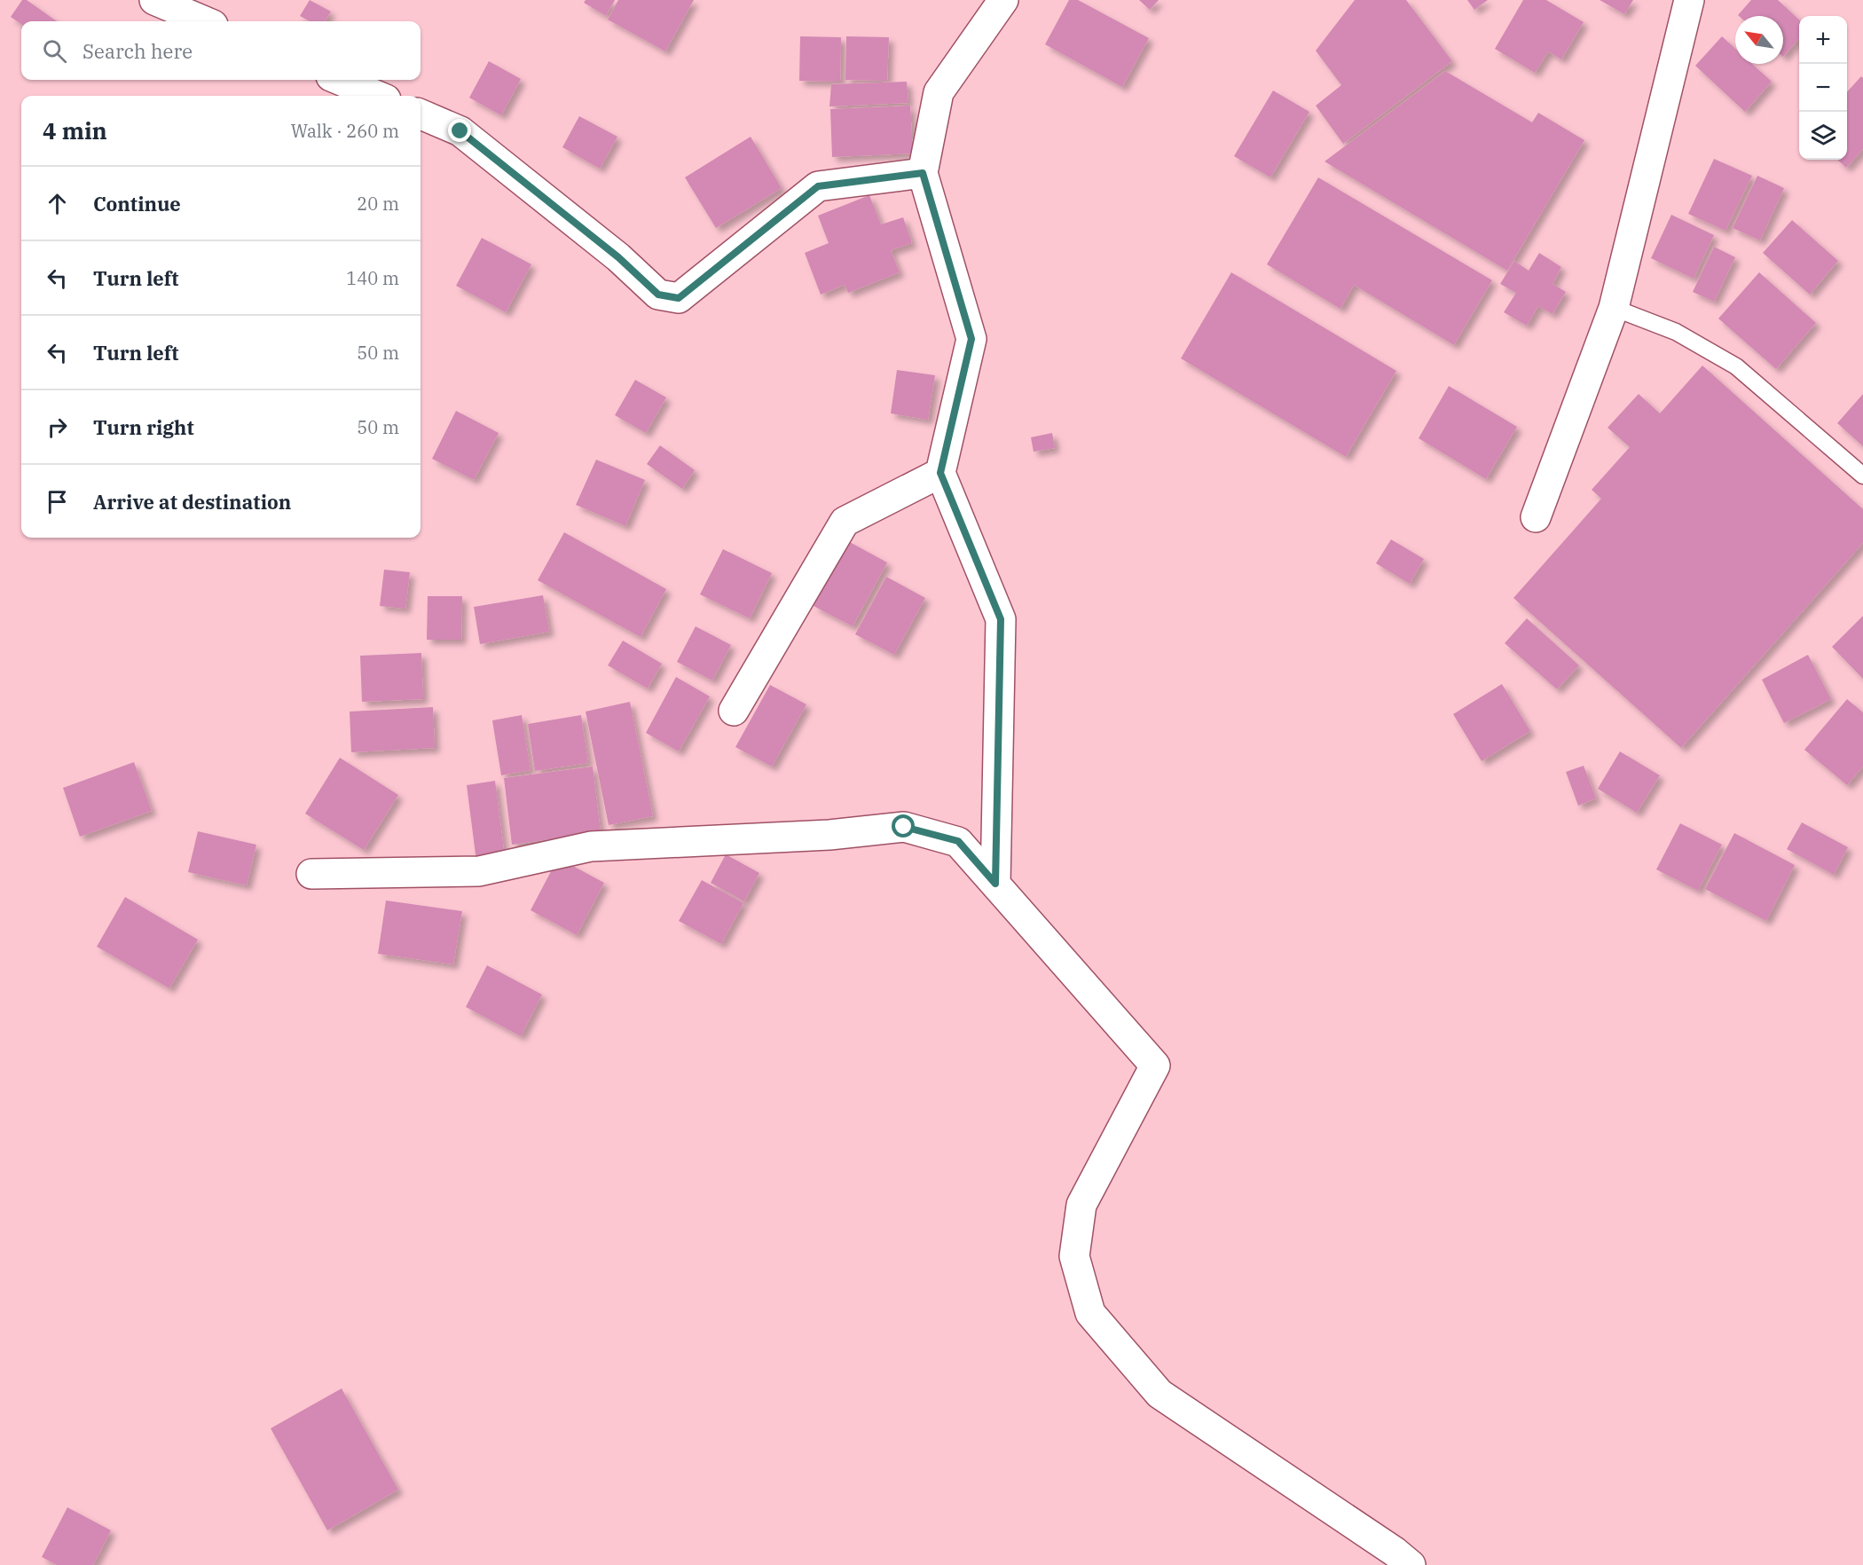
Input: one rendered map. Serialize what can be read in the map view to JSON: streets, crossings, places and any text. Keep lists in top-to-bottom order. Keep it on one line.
{"north":"top left","page":{"map_buttons":["+","−"],"search":"Search here","heading":["4 min","Walk · 260 m"],"list":[["Continue","20 m"],["Turn left","140 m"],["Turn left","50 m"],["Turn right","50 m"],"Arrive at destination"]}}
